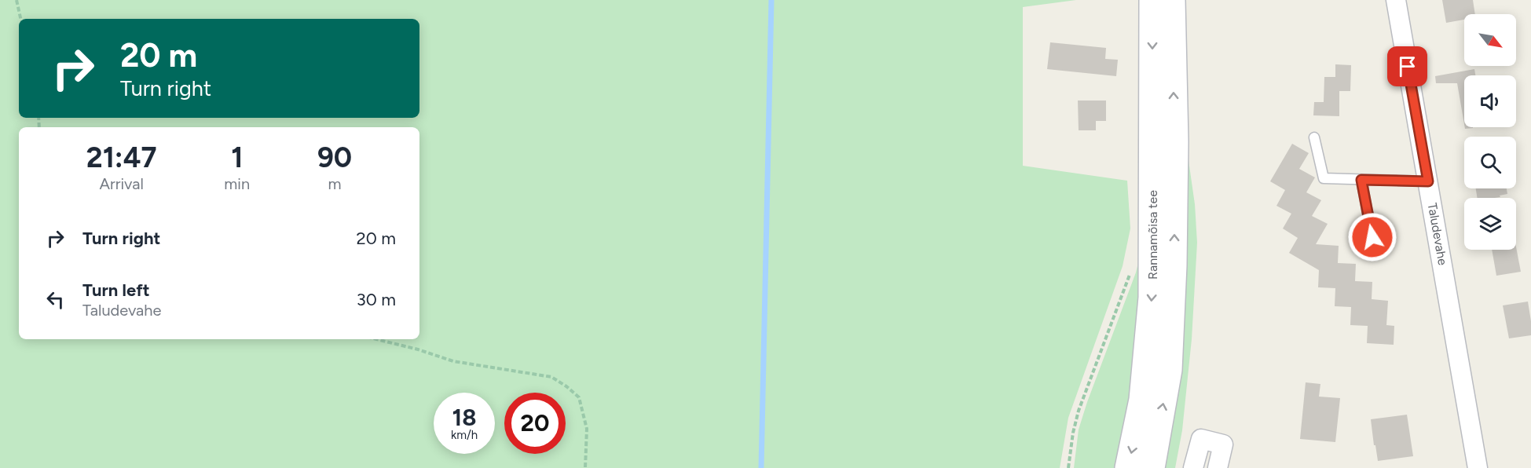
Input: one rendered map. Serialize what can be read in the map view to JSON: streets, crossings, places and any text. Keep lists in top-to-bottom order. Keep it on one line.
{"streets":{"street":["Taludevahe","Rannamõisa tee"]},"north":"bottom right","page":{"turn":["20 m","Turn right"],"eta":["21:47","Arrival","1","min","90","m"],"list":[{"name":"Turn right","value":"20 m"},{"name":"Turn left","note":"Taludevahe","value":"30 m"}],"speed":"18 km/h","limit":"20"}}
